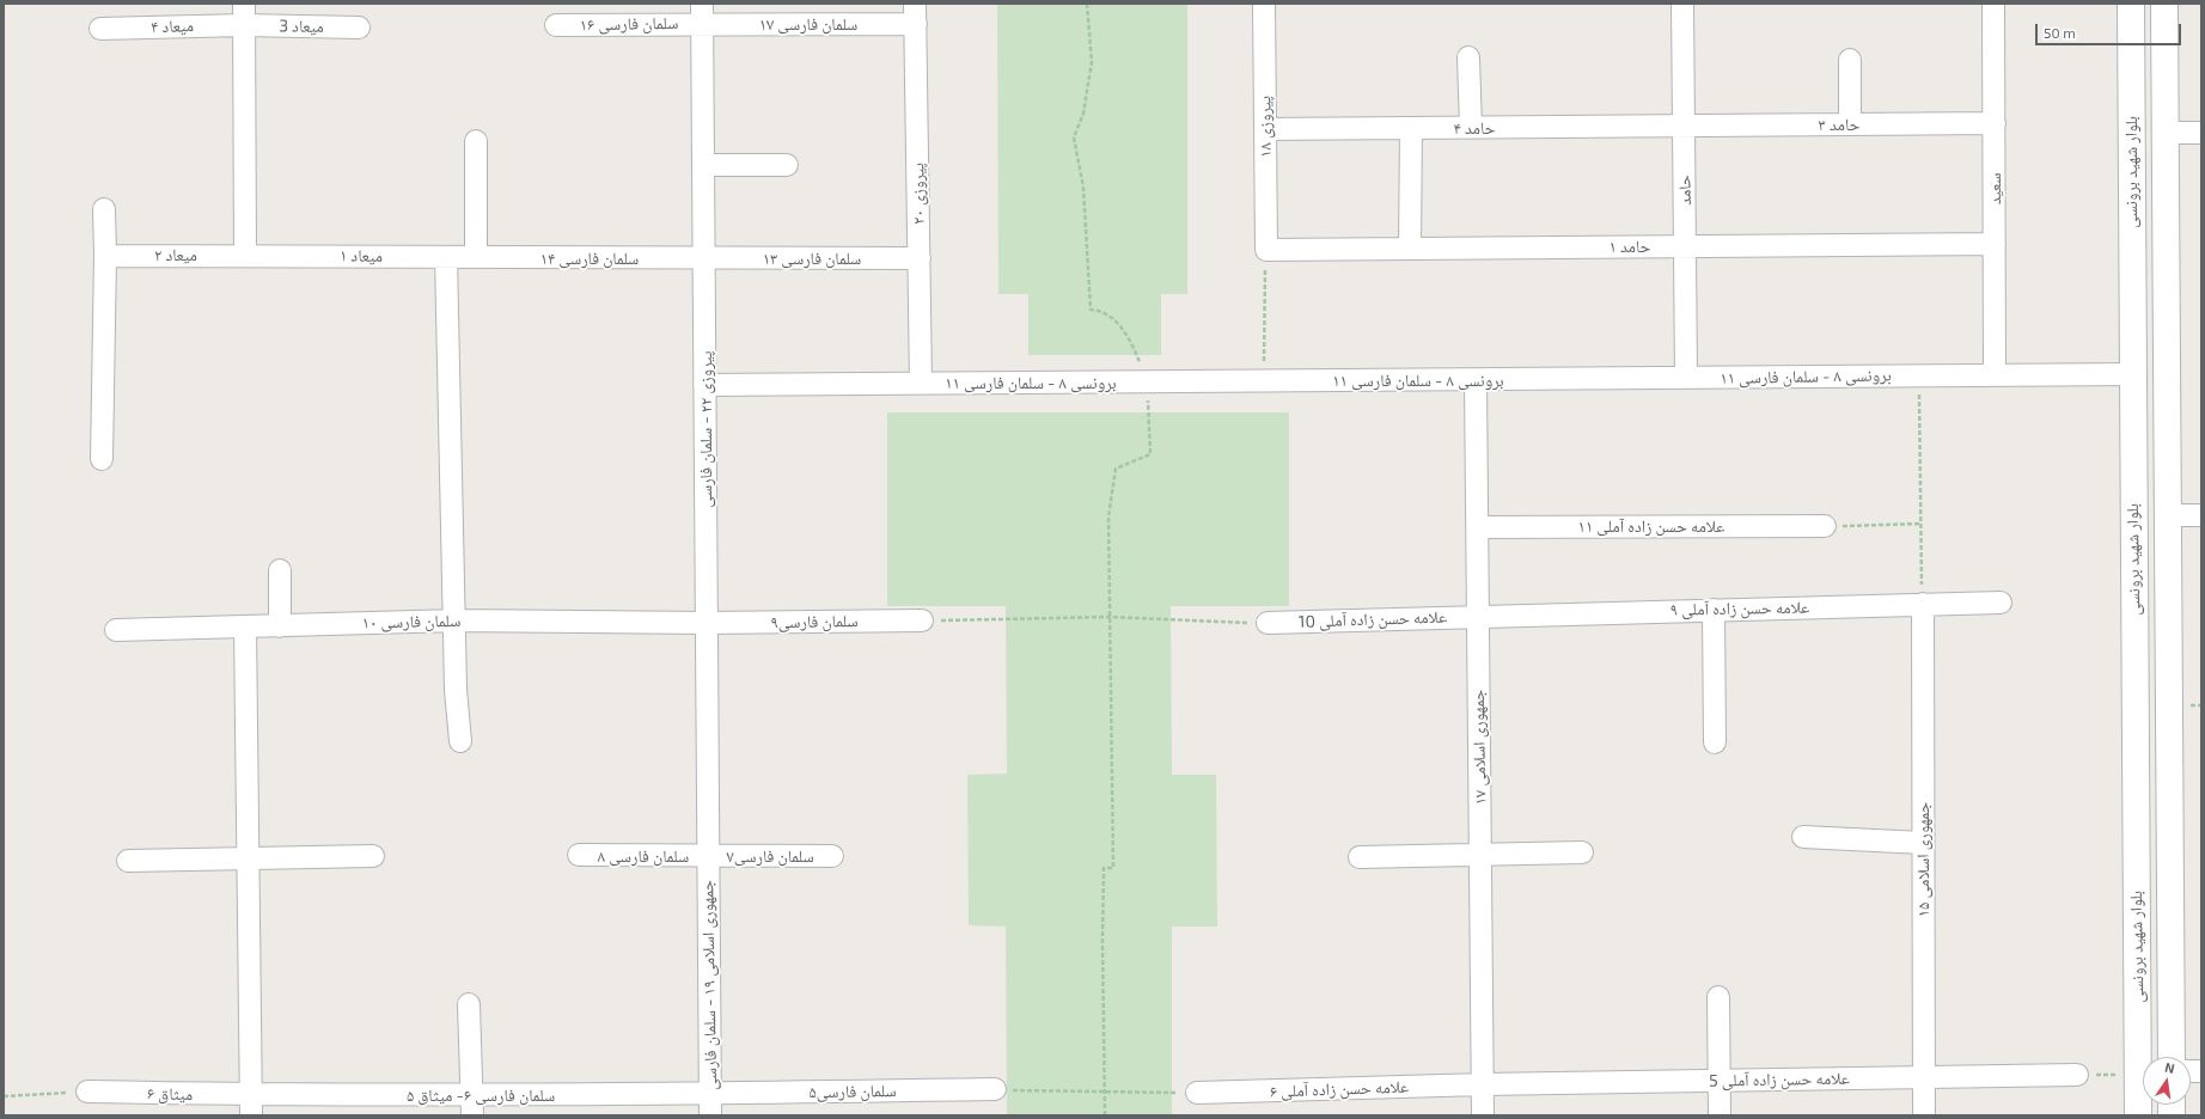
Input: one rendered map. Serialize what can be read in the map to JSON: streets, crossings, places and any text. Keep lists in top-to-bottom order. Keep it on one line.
{"streets":{"street":["سلمان فارسی ۱۶","سلمان فارسی ۱۷","میعاد ۴","میعاد 3","حامد ۳","پیروزی ۱۸","حامد ۴","بلوار شهید برونسی","سعید","حامد","پیروزی ۲۰","حامد ۱","میعاد ۲","میعاد ۱","سلمان فارسی ۱۴","سلمان فارسی ۱۳","برونسی ۸ - سلمان فارسی ۱۱","پیروزی ۲۲ - سلمان فارسی","علامه حسن زاده آملی ۱۱","علامه حسن زاده آملی ۹","علامه حسن زاده آملی 10","سلمان فارسی ۱۰","سلمان فارسی۹","جمهوری اسلامی ۱۷","سلمان فارسی ۸","سلمان فارسی۷","جمهوری اسلامی ۱۵","جمهوری اسلامی ۱۹ - سلمان فارسی","علامه حسن زاده آملی 5","علامه حسن زاده آملی ۶","سلمان فارسی۵","میثاق ۶","سلمان فارسی ۶- میثاق ۵"]},"crossings":[["سلمان فارسی ۱۶","سلمان فارسی ۱۷"],["سلمان فارسی ۱۶","پیروزی ۲۲ - سلمان فارسی"],["سلمان فارسی ۱۷","پیروزی ۲۰"],["سلمان فارسی ۱۷","پیروزی ۲۲ - سلمان فارسی"],["میعاد ۴","میعاد 3"],["حامد ۳","حامد ۴"],["حامد ۳","سعید"],["حامد ۳","حامد"],["پیروزی ۱۸","حامد ۴"],["پیروزی ۱۸","حامد ۱"],["حامد ۴","حامد"],["بلوار شهید برونسی","برونسی ۸ - سلمان فارسی ۱۱"],["سعید","حامد ۱"],["سعید","برونسی ۸ - سلمان فارسی ۱۱"],["حامد","حامد ۱"],["حامد","برونسی ۸ - سلمان فارسی ۱۱"],["پیروزی ۲۰","سلمان فارسی ۱۳"],["پیروزی ۲۰","برونسی ۸ - سلمان فارسی ۱۱"],["میعاد ۲","میعاد ۱"],["میعاد ۱","سلمان فارسی ۱۴"],["سلمان فارسی ۱۴","سلمان فارسی ۱۳"],["سلمان فارسی ۱۴","پیروزی ۲۲ - سلمان فارسی"],["سلمان فارسی ۱۳","پیروزی ۲۲ - سلمان فارسی"],["برونسی ۸ - سلمان فارسی ۱۱","پیروزی ۲۲ - سلمان فارسی"],["برونسی ۸ - سلمان فارسی ۱۱","جمهوری اسلامی ۱۷"],["پیروزی ۲۲ - سلمان فارسی","سلمان فارسی ۱۰"],["پیروزی ۲۲ - سلمان فارسی","سلمان فارسی۹"],["پیروزی ۲۲ - سلمان فارسی","سلمان فارسی ۸"],["پیروزی ۲۲ - سلمان فارسی","سلمان فارسی۷"],["پیروزی ۲۲ - سلمان فارسی","جمهوری اسلامی ۱۹ - سلمان فارسی"],["علامه حسن زاده آملی ۱۱","جمهوری اسلامی ۱۷"],["علامه حسن زاده آملی ۹","علامه حسن زاده آملی 10"],["علامه حسن زاده آملی ۹","جمهوری اسلامی ۱۷"],["علامه حسن زاده آملی ۹","جمهوری اسلامی ۱۵"],["علامه حسن زاده آملی 10","جمهوری اسلامی ۱۷"],["سلمان فارسی ۱۰","سلمان فارسی۹"],["جمهوری اسلامی ۱۷","علامه حسن زاده آملی 5"],["جمهوری اسلامی ۱۷","علامه حسن زاده آملی ۶"],["سلمان فارسی ۸","سلمان فارسی۷"],["سلمان فارسی ۸","جمهوری اسلامی ۱۹ - سلمان فارسی"],["سلمان فارسی۷","جمهوری اسلامی ۱۹ - سلمان فارسی"],["جمهوری اسلامی ۱۵","علامه حسن زاده آملی 5"],["جمهوری اسلامی ۱۹ - سلمان فارسی","سلمان فارسی۵"],["جمهوری اسلامی ۱۹ - سلمان فارسی","سلمان فارسی ۶- میثاق ۵"],["علامه حسن زاده آملی 5","علامه حسن زاده آملی ۶"],["سلمان فارسی۵","سلمان فارسی ۶- میثاق ۵"],["میثاق ۶","سلمان فارسی ۶- میثاق ۵"]],"scale_bar":"50 m","north":"top"}
